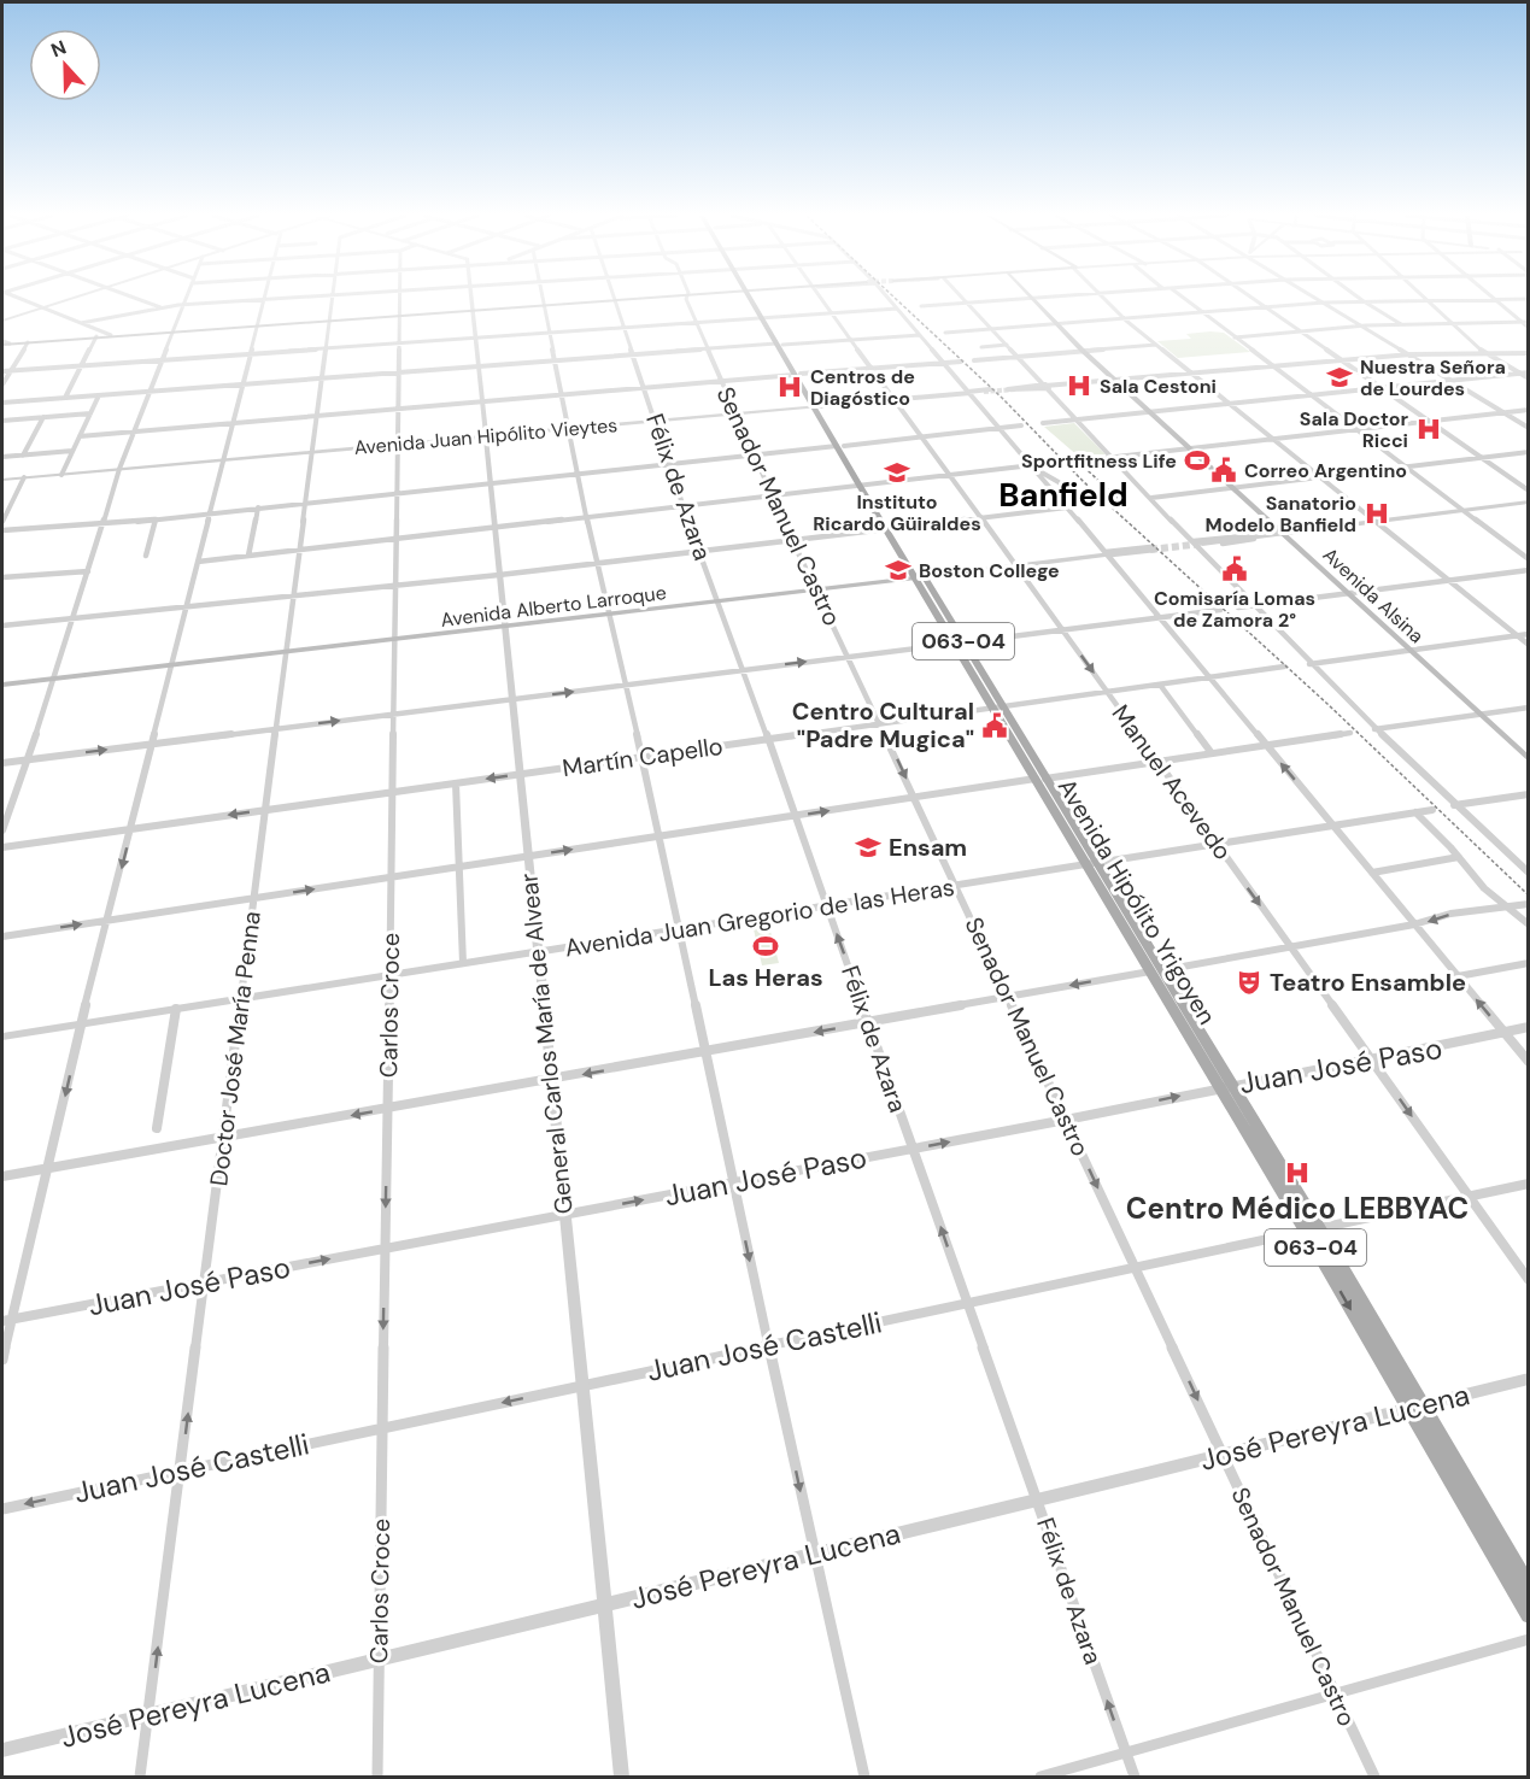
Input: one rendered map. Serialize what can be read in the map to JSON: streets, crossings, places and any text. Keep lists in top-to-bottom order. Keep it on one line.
{"streets":{"main road":["Avenida Alsina","Avenida Alberto Larroque","063-04","Avenida Hipólito Yrigoyen"],"street":["Avenida Juan Hipólito Vieytes","Félix de Azara","Senador Manuel Castro","Martín Capello","Manuel Acevedo","Avenida Juan Gregorio de las Heras","Carlos Croce","General Carlos María de Alvear","Doctor José María Penna","Juan José Paso","Juan José Castelli","José Pereyra Lucena"]},"crossings":[["Avenida Juan Hipólito Vieytes","Félix de Azara"],["Avenida Juan Hipólito Vieytes","Senador Manuel Castro"],["Avenida Juan Hipólito Vieytes","Manuel Acevedo"],["Avenida Juan Hipólito Vieytes","Avenida Hipólito Yrigoyen"],["Avenida Juan Hipólito Vieytes","Carlos Croce"],["Avenida Juan Hipólito Vieytes","General Carlos María de Alvear"],["Avenida Juan Hipólito Vieytes","Doctor José María Penna"],["Félix de Azara","Avenida Alberto Larroque"],["Félix de Azara","Martín Capello"],["Félix de Azara","Avenida Juan Gregorio de las Heras"],["Félix de Azara","Juan José Paso"],["Félix de Azara","Juan José Castelli"],["Félix de Azara","José Pereyra Lucena"],["Senador Manuel Castro","Avenida Alberto Larroque"],["Senador Manuel Castro","Martín Capello"],["Senador Manuel Castro","Avenida Juan Gregorio de las Heras"],["Senador Manuel Castro","Juan José Paso"],["Senador Manuel Castro","Juan José Castelli"],["Senador Manuel Castro","José Pereyra Lucena"],["Avenida Alberto Larroque","Manuel Acevedo"],["Avenida Alberto Larroque","Avenida Hipólito Yrigoyen"],["Avenida Alberto Larroque","Carlos Croce"],["Avenida Alberto Larroque","General Carlos María de Alvear"],["Avenida Alberto Larroque","Doctor José María Penna"],["Martín Capello","Manuel Acevedo"],["Martín Capello","Avenida Hipólito Yrigoyen"],["Martín Capello","Carlos Croce"],["Martín Capello","General Carlos María de Alvear"],["Martín Capello","Doctor José María Penna"],["Manuel Acevedo","Avenida Juan Gregorio de las Heras"],["Manuel Acevedo","Juan José Paso"],["Manuel Acevedo","Juan José Castelli"],["Avenida Hipólito Yrigoyen","Avenida Juan Gregorio de las Heras"],["Avenida Hipólito Yrigoyen","Juan José Paso"],["Avenida Hipólito Yrigoyen","Juan José Castelli"],["Avenida Hipólito Yrigoyen","José Pereyra Lucena"],["Avenida Juan Gregorio de las Heras","Carlos Croce"],["Avenida Juan Gregorio de las Heras","General Carlos María de Alvear"],["Avenida Juan Gregorio de las Heras","Doctor José María Penna"],["Carlos Croce","Juan José Paso"],["Carlos Croce","Juan José Castelli"],["Carlos Croce","José Pereyra Lucena"],["General Carlos María de Alvear","Juan José Paso"],["General Carlos María de Alvear","Juan José Castelli"],["General Carlos María de Alvear","José Pereyra Lucena"],["Doctor José María Penna","Juan José Paso"],["Doctor José María Penna","Juan José Castelli"],["Doctor José María Penna","José Pereyra Lucena"]],"one_way":["Félix de Azara","Juan José Paso"],"districts":["Banfield"],"places":{"school or university":["Nuestra Señora de Lourdes","Instituto Ricardo Güiraldes","Boston College","Ensam"],"hospital":["Sala Cestoni","Centros de Diagóstico","Sala Doctor Ricci","Sanatorio Modelo Banfield","Centro Médico LEBBYAC"],"sports":["Sportfitness Life","Las Heras"],"public building":["Correo Argentino","Comisaría Lomas de Zamora 2°","Centro Cultural \"Padre Mugica\""],"theatre":["Teatro Ensamble"]},"north":"top"}
